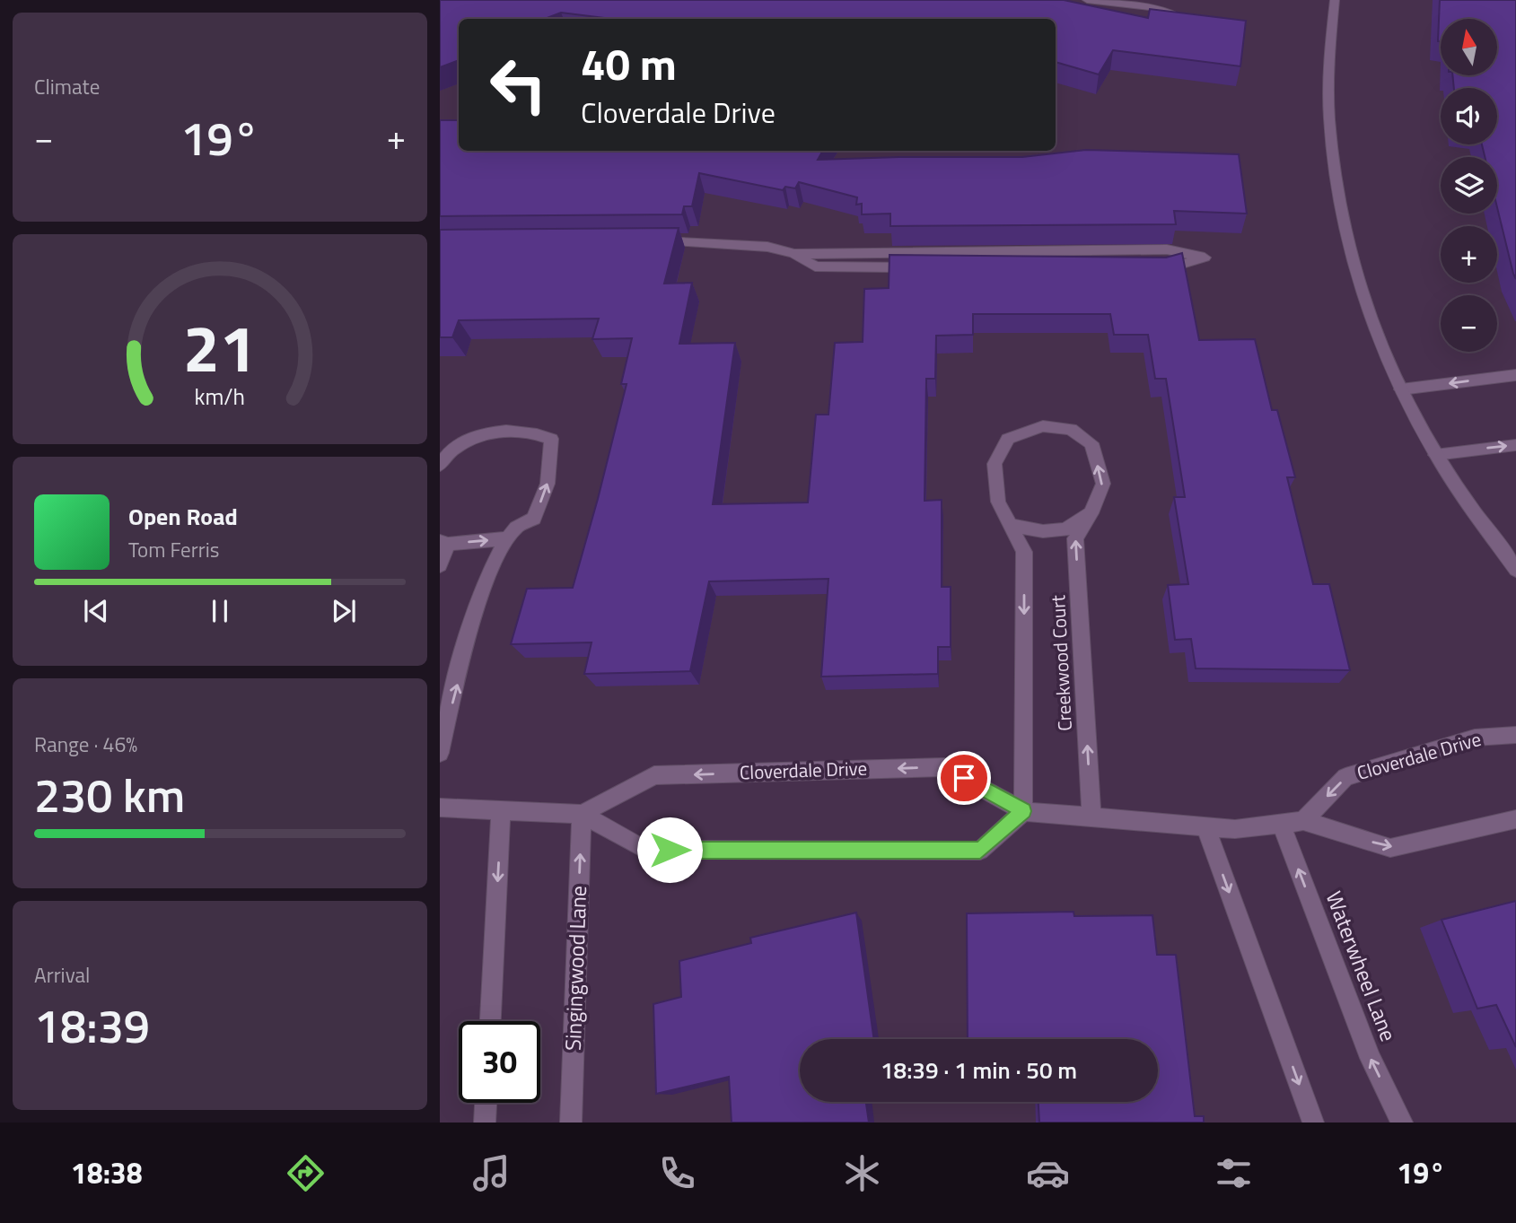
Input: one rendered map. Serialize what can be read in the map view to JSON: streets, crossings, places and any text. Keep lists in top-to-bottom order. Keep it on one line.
{"streets":{"street":["Creekwood Court","Cloverdale Drive","Waterwheel Lane","Singingwood Lane"]},"crossings":[["Creekwood Court","Cloverdale Drive"],["Cloverdale Drive","Waterwheel Lane"],["Cloverdale Drive","Singingwood Lane"]],"north":"top","page":{"tile":["Climate",["Range · 46%","230 km"],["Arrival","18:39"]],"map_buttons":["+","−"],"turn":["40 m","Cloverdale Drive"],"heat":["−","19°","+"],"song":["Open Road","Tom Ferris"],"limit":"30","trip":"18:39 · 1 min · 50 m","tabs":["18:38","19°"],"gauge":["21","km/h"]}}
